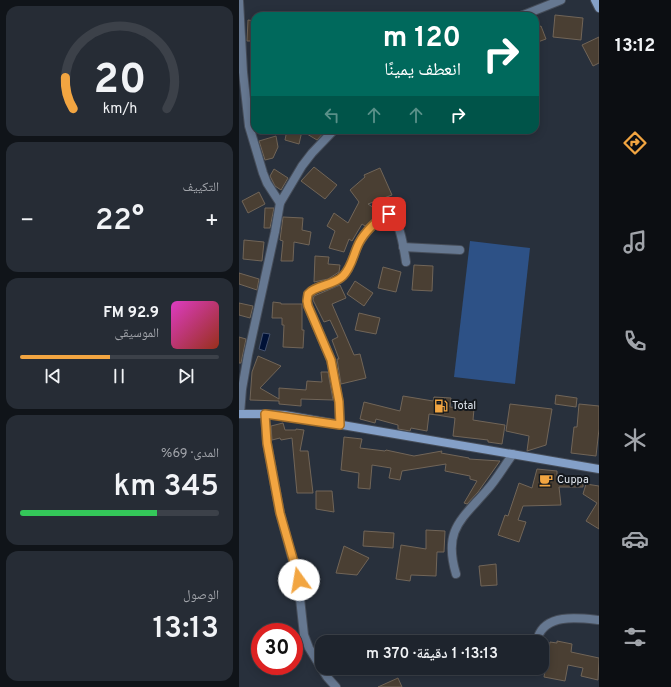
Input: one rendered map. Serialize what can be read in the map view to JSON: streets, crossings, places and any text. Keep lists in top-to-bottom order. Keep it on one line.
{"places":{"fuel station":["Total"],"cafe":["Cuppa"]},"page":{"tabs":"13:12","turn":["120 m","انعطف يمينًا"],"tile":["التكييف",["المدى · 69%","345 km"],["الوصول","13:13"]],"heat":["−","22°","+"],"song":["92.9 FM","الموسيقى"],"limit":"30","trip":"13:13 · 1 دقيقة · 370 m","gauge":["20","km/h"]}}
